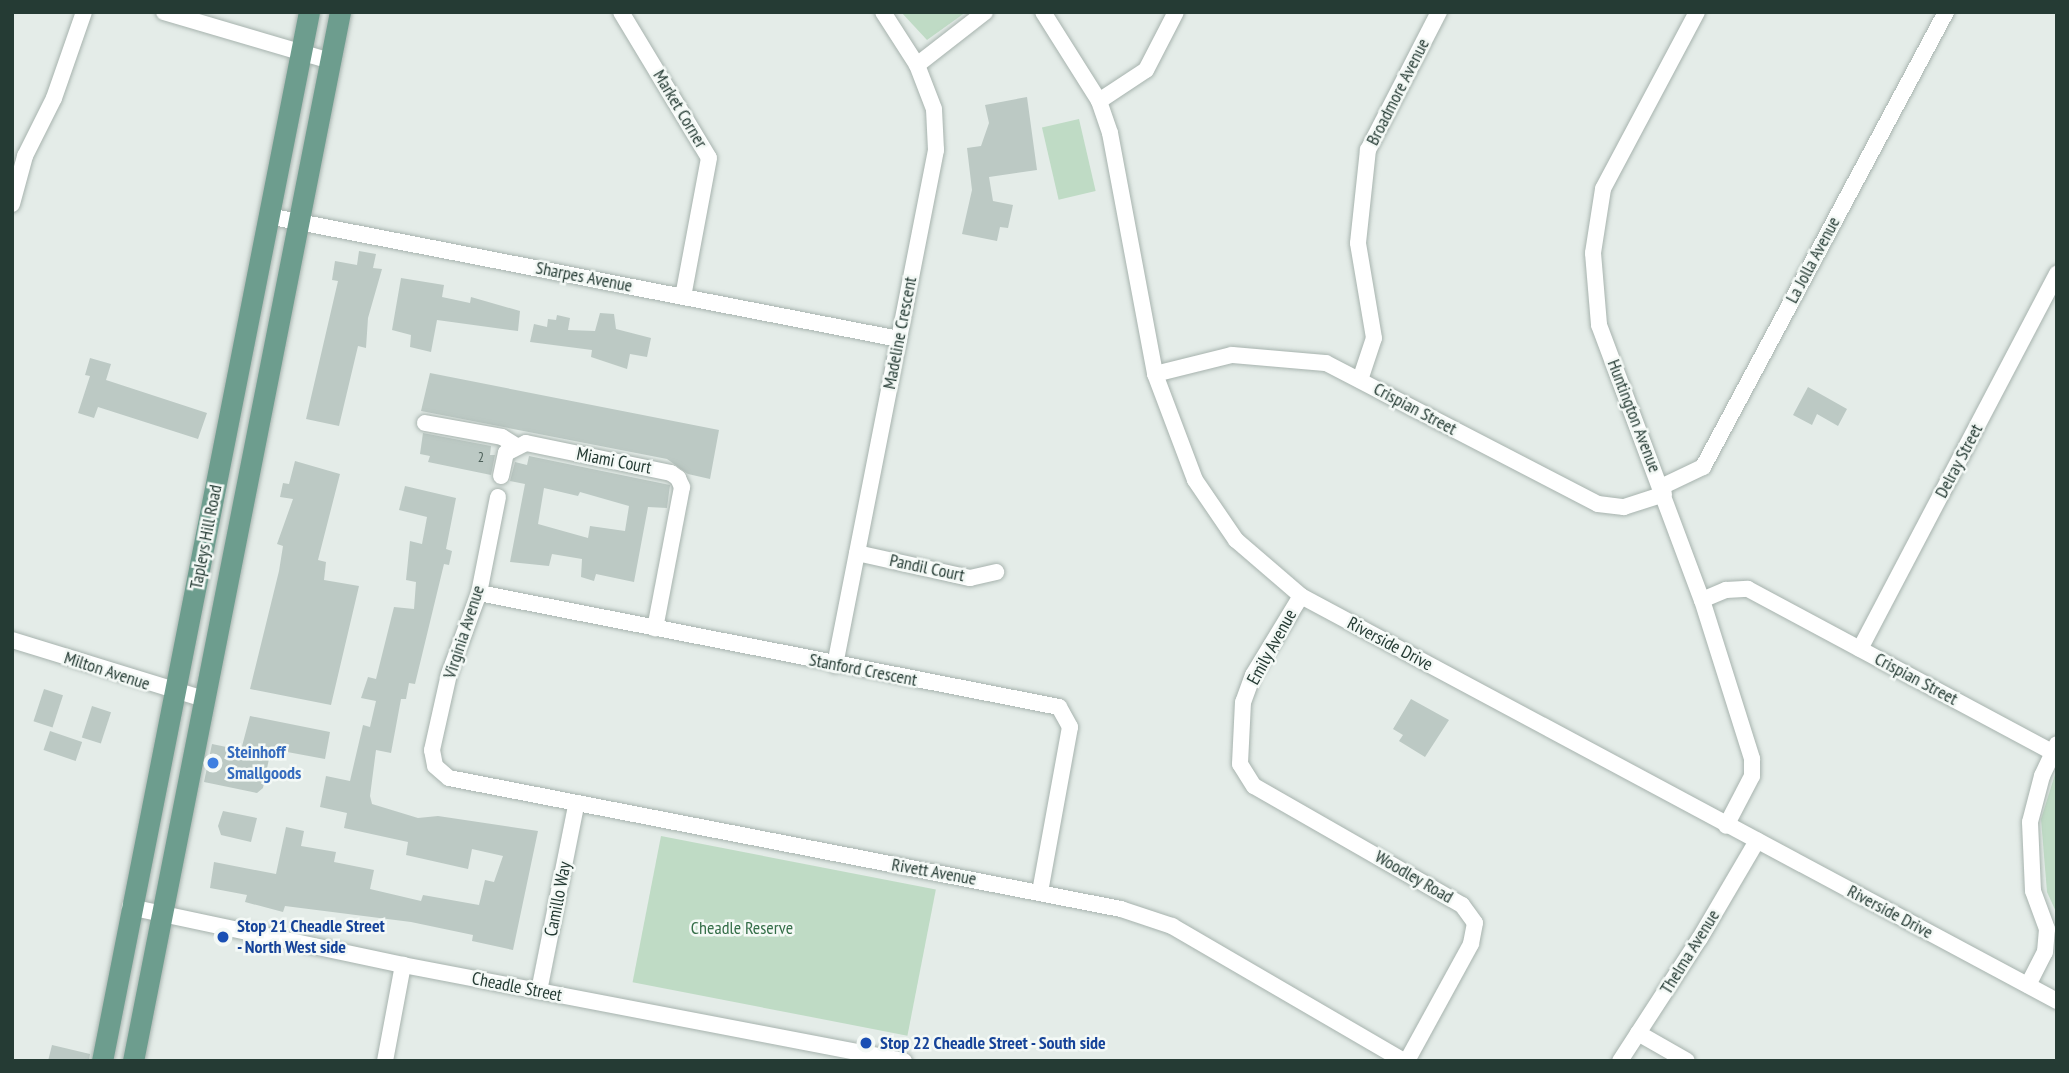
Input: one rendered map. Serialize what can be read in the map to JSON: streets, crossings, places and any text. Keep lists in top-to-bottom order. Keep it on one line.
{"streets":{"main road":["Tapleys Hill Road"],"street":["Broadmore Avenue","Market Corner","La Jolla Avenue","Sharpes Avenue","Madeline Crescent","Crispian Street","Huntington Avenue","Miami Court","Delray Street","Pandil Court","Virginia Avenue","Riverside Drive","Emily Avenue","Stanford Crescent","Milton Avenue","Rivett Avenue","Woodley Road","Camillo Way","Thelma Avenue","Cheadle Street"]},"crossings":[["Broadmore Avenue","Crispian Street"],["Market Corner","Sharpes Avenue"],["La Jolla Avenue","Crispian Street"],["La Jolla Avenue","Huntington Avenue"],["Sharpes Avenue","Madeline Crescent"],["Sharpes Avenue","Tapleys Hill Road"],["Madeline Crescent","Pandil Court"],["Madeline Crescent","Stanford Crescent"],["Crispian Street","Huntington Avenue"],["Crispian Street","Delray Street"],["Crispian Street","Riverside Drive"],["Huntington Avenue","Riverside Drive"],["Miami Court","Stanford Crescent"],["Tapleys Hill Road","Milton Avenue"],["Tapleys Hill Road","Cheadle Street"],["Virginia Avenue","Stanford Crescent"],["Virginia Avenue","Rivett Avenue"],["Riverside Drive","Emily Avenue"],["Riverside Drive","Thelma Avenue"],["Emily Avenue","Woodley Road"],["Stanford Crescent","Rivett Avenue"],["Rivett Avenue","Woodley Road"],["Rivett Avenue","Camillo Way"],["Camillo Way","Cheadle Street"]],"parks":["Cheadle Reserve"],"places":["Steinhoff Smallgoods","Stop 21 Cheadle Street - North West side","Stop 22 Cheadle Street - South side"],"house_numbers":["2"]}
